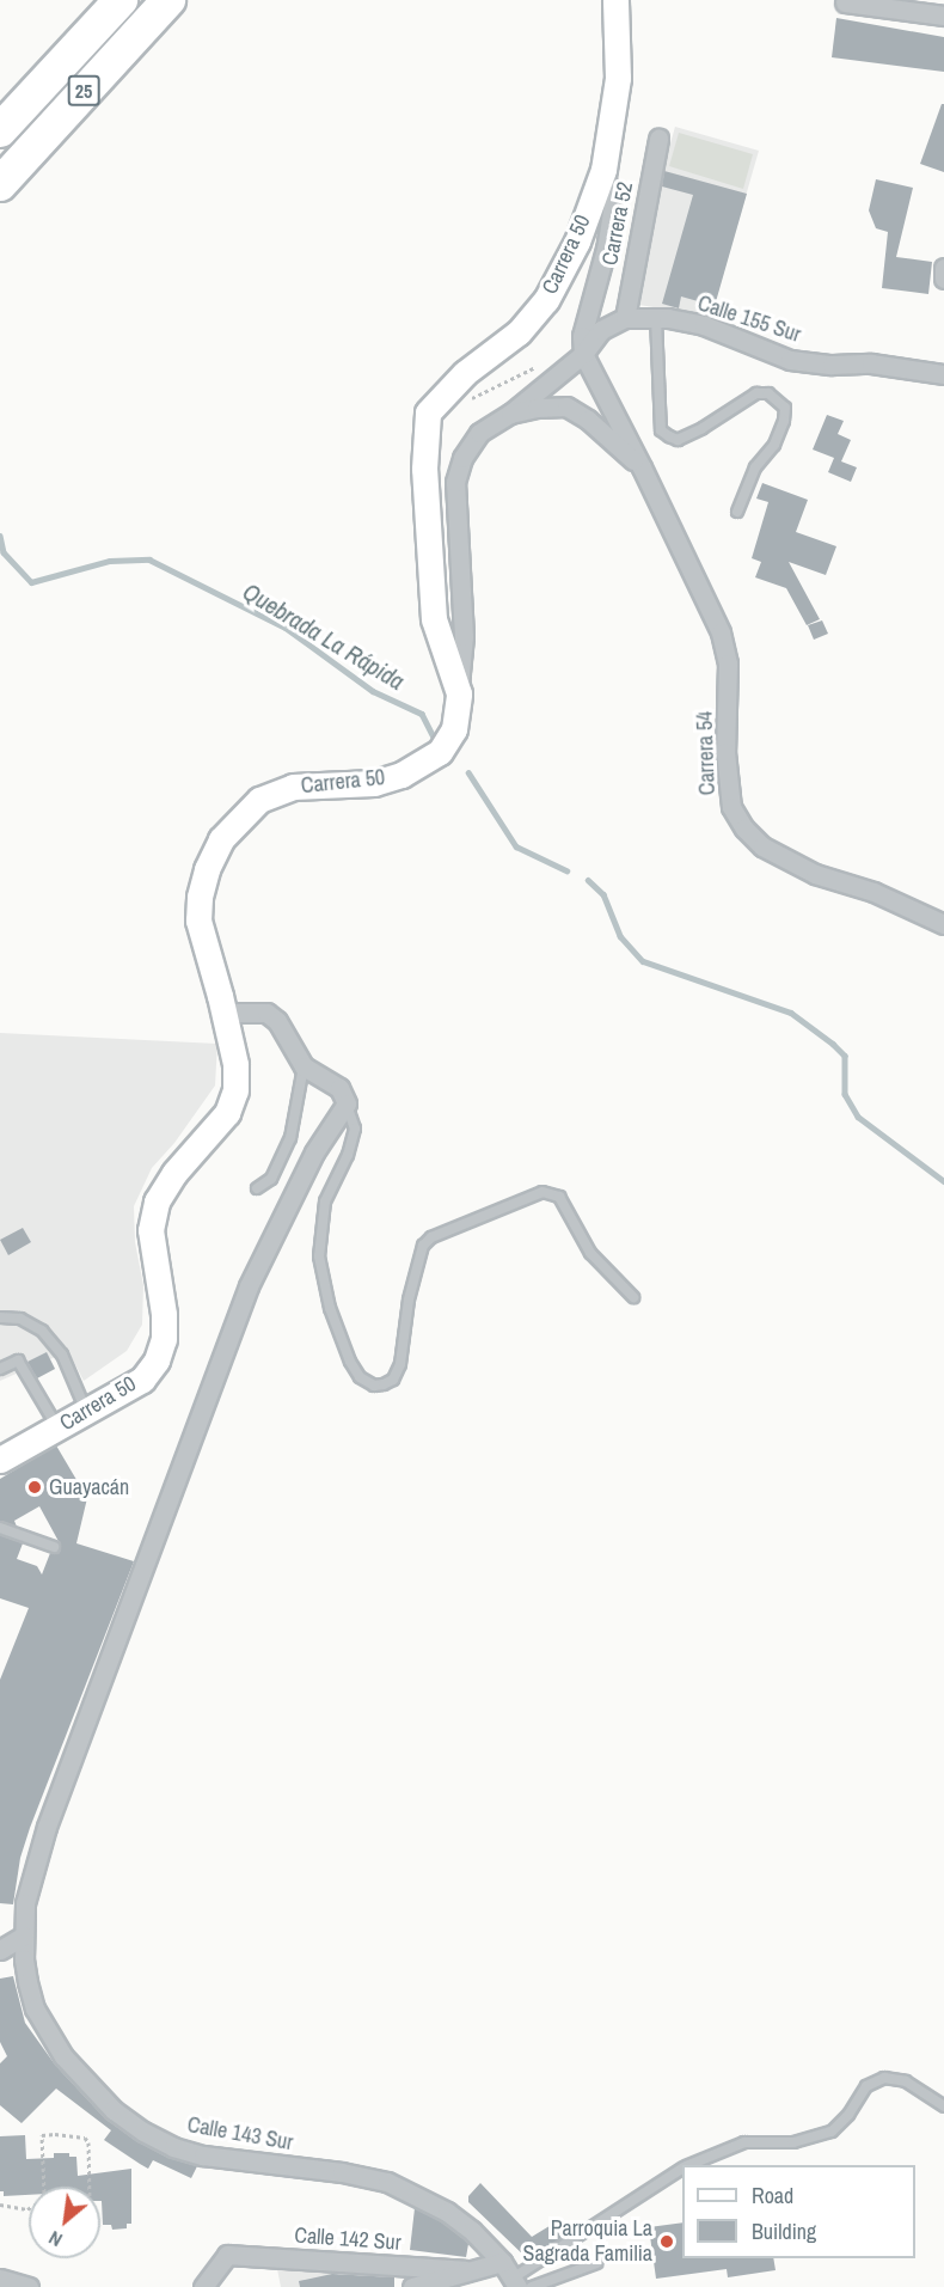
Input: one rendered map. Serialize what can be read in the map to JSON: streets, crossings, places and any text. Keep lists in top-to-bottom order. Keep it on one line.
{"streets":{"highway":["25"],"main road":["Carrera 50"],"street":["Carrera 52","Calle 155 Sur","Carrera 54","Calle 143 Sur","Calle 142 Sur"]},"crossings":[["Carrera 52","Calle 155 Sur"],["Carrera 50","Carrera 54"]],"water":["Quebrada La Rápida"],"places":["Guayacán","Parroquia La Sagrada Familia"],"legend":["Road","Building"],"north":"bottom left"}
